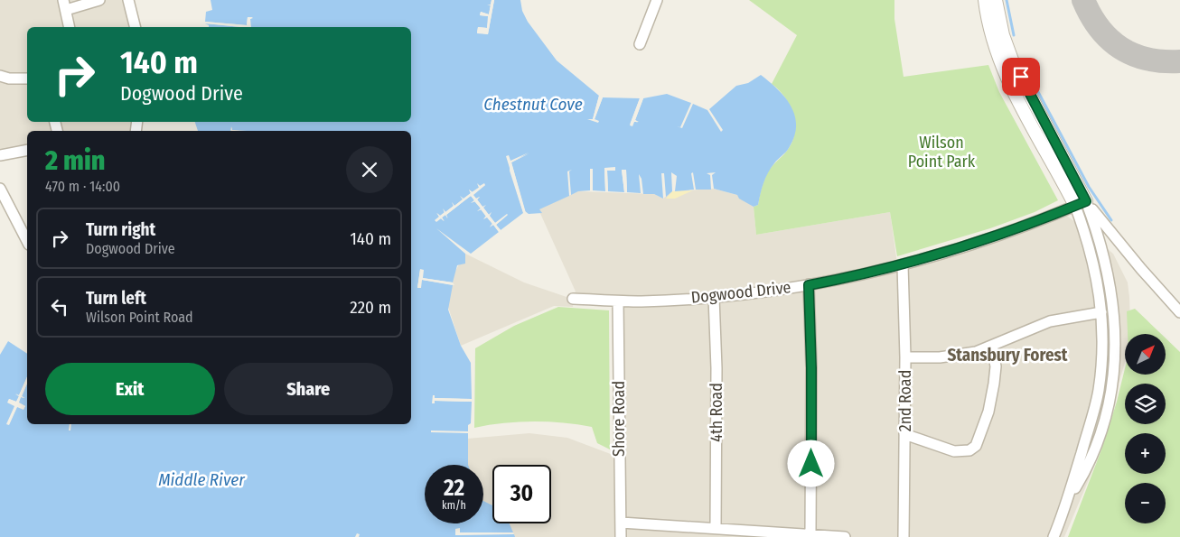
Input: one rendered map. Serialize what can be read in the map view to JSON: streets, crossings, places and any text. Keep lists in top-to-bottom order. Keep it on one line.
{"streets":{"street":["Dogwood Drive","2nd Road","4th Road","Shore Road"]},"crossings":[["Dogwood Drive","2nd Road"],["Dogwood Drive","4th Road"],["Dogwood Drive","Shore Road"]],"districts":["Stansbury Forest"],"water":["Chestnut Cove","Middle River"],"parks":["Wilson Point Park"],"north":"top right","page":{"turn":["140 m","Dogwood Drive"],"heading":["2 min","470 m · 14:00"],"list":[{"name":"Turn right","note":"Dogwood Drive","value":"140 m"},{"name":"Turn left","note":"Wilson Point Road","value":"220 m"}],"map_buttons":["+","−"],"buttons":["Exit","Share"],"speed":"22 km/h","limit":"30"}}
